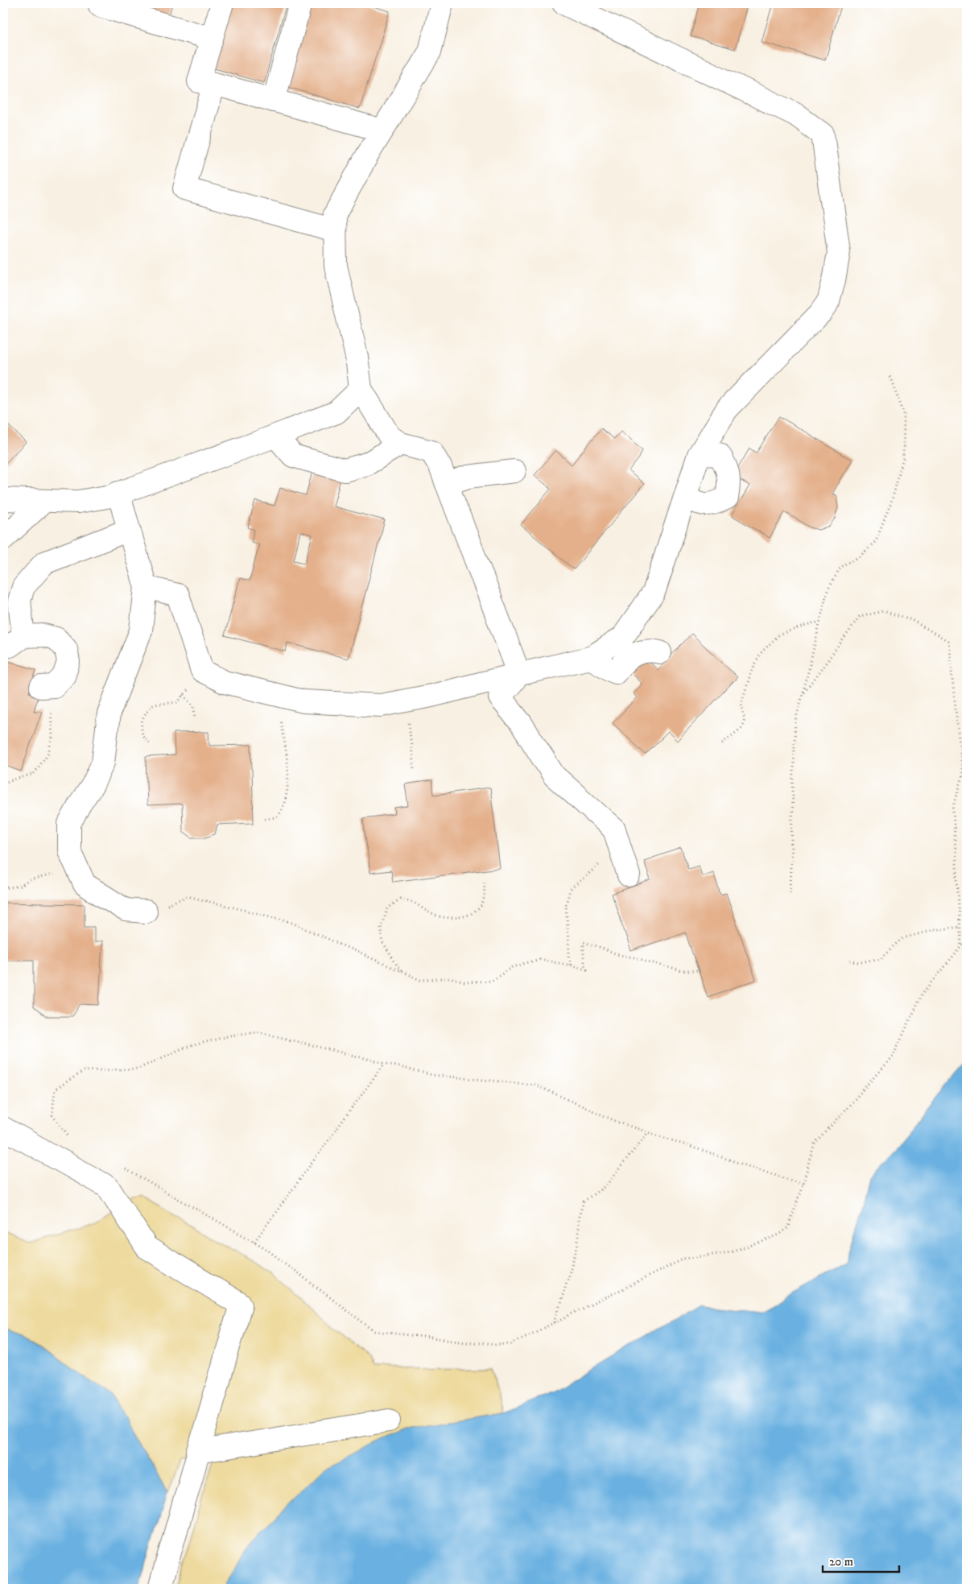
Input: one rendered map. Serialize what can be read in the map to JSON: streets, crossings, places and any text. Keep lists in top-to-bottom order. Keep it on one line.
{"scale_bar":"20 m"}
